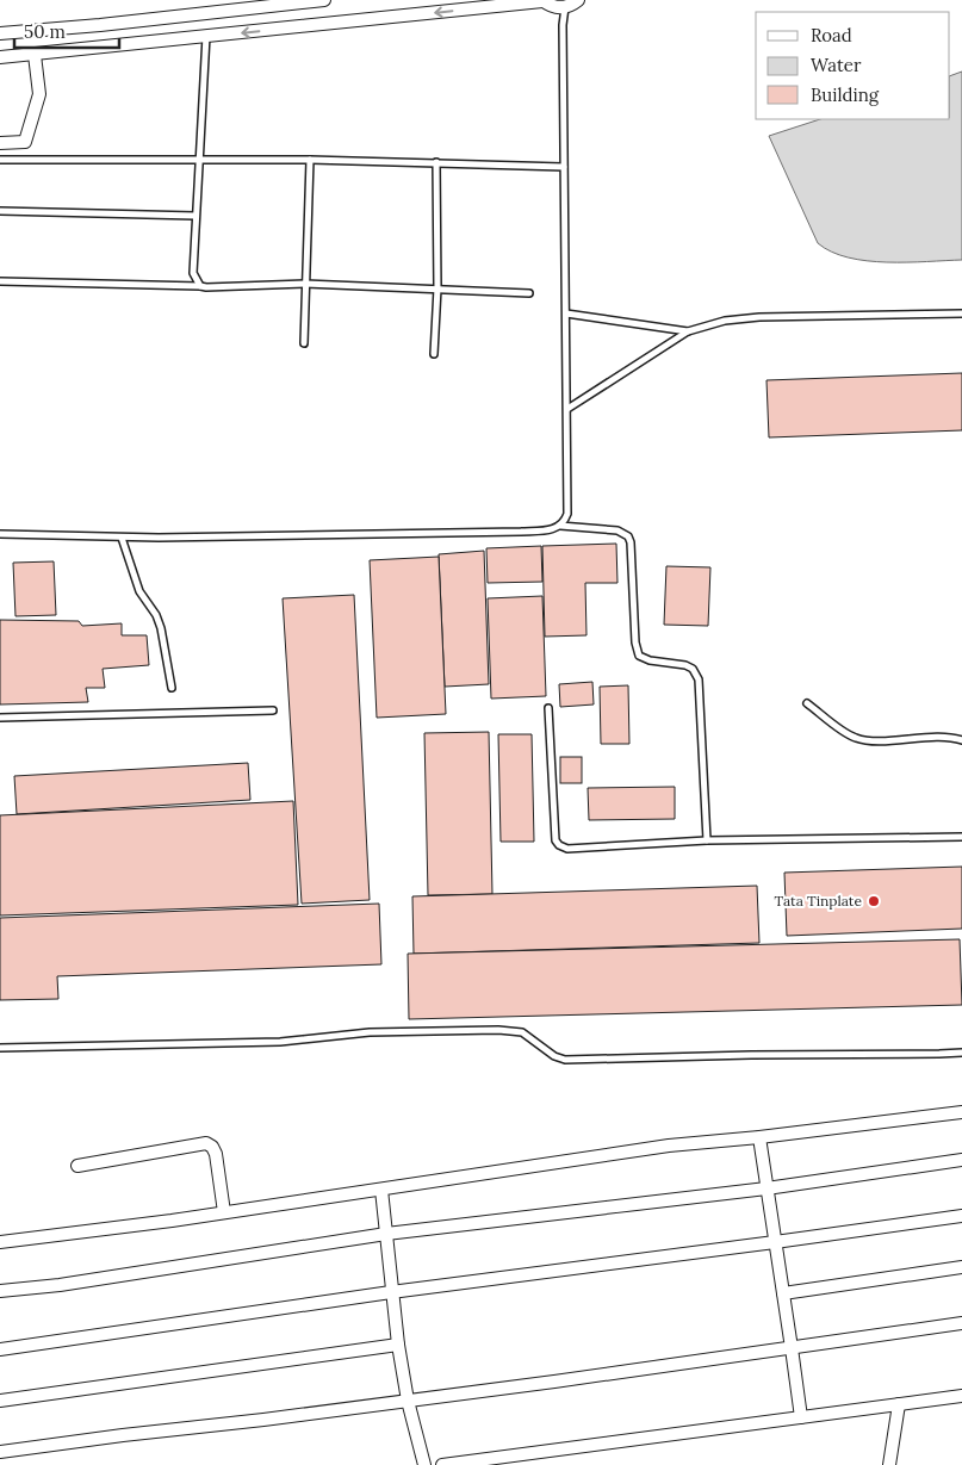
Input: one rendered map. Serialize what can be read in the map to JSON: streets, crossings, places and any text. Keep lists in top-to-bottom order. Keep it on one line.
{"places":["Tata Tinplate"],"legend":["Road","Water","Building"],"scale_bar":"50 m"}
